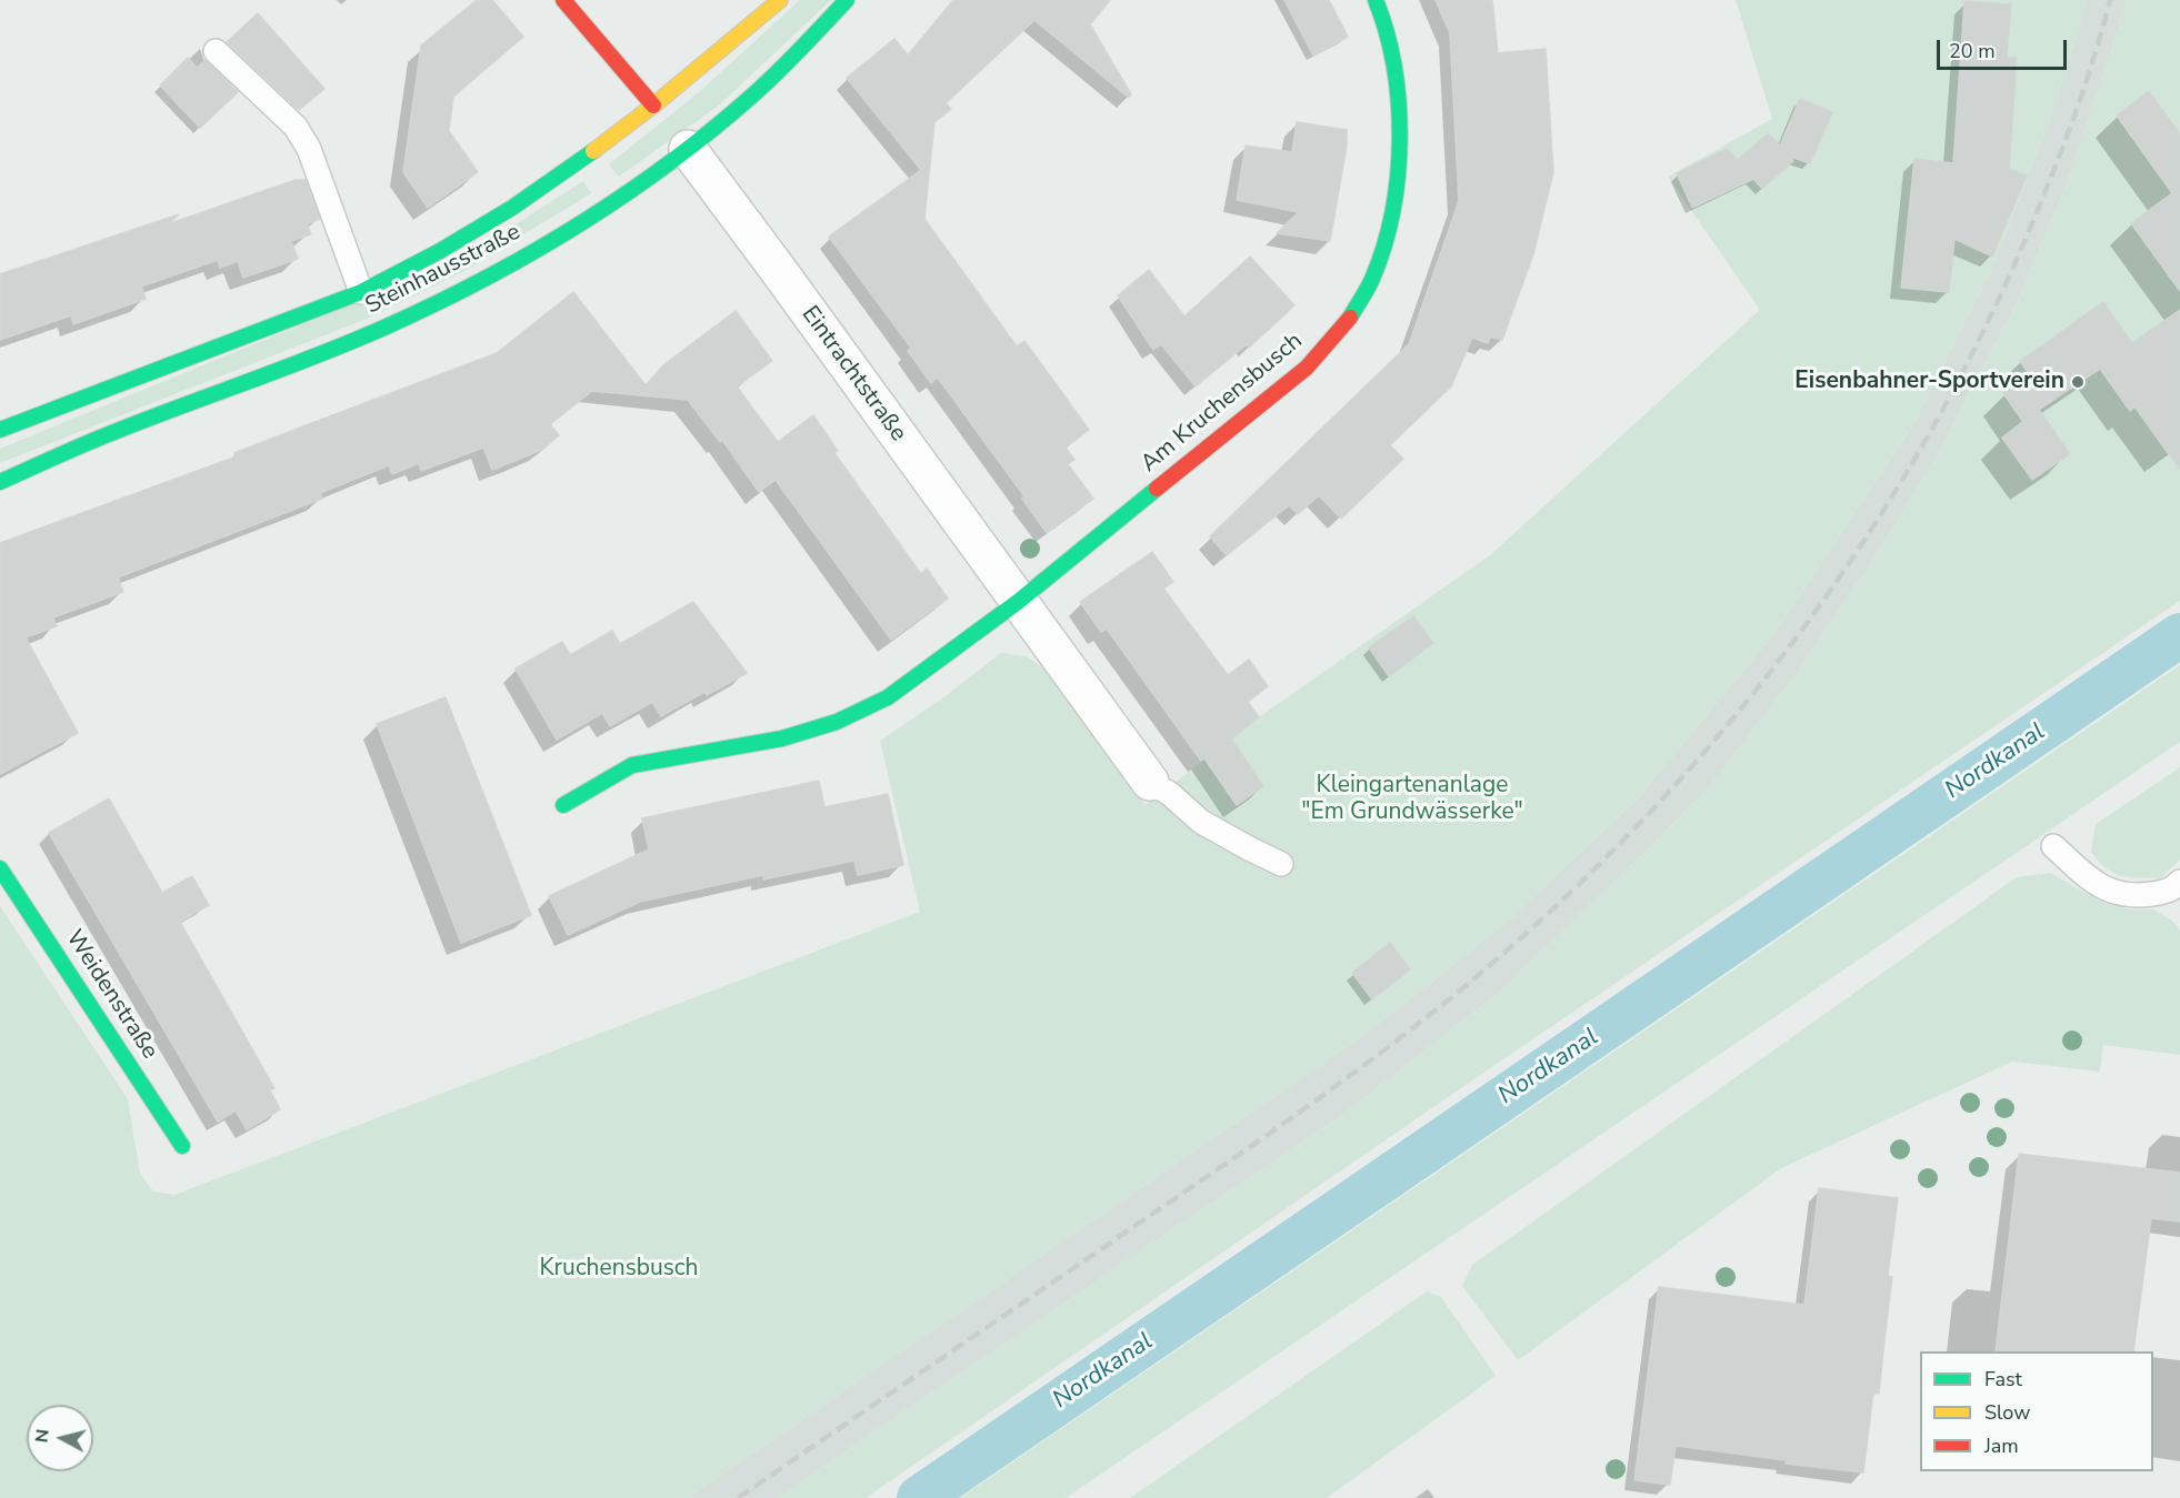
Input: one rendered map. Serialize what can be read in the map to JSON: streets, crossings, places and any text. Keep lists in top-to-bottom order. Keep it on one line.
{"streets":{"street":["Steinhausstraße","Eintrachtstraße","Am Kruchensbusch","Weidenstraße"]},"crossings":[["Steinhausstraße","Eintrachtstraße"],["Eintrachtstraße","Am Kruchensbusch"]],"water":["Nordkanal"],"parks":["Kleingartenanlage \"Em Grundwässerke\"","Kruchensbusch"],"places":["Eisenbahner-Sportverein"],"legend":["Fast","Slow","Jam"],"scale_bar":"20 m","north":"left"}
